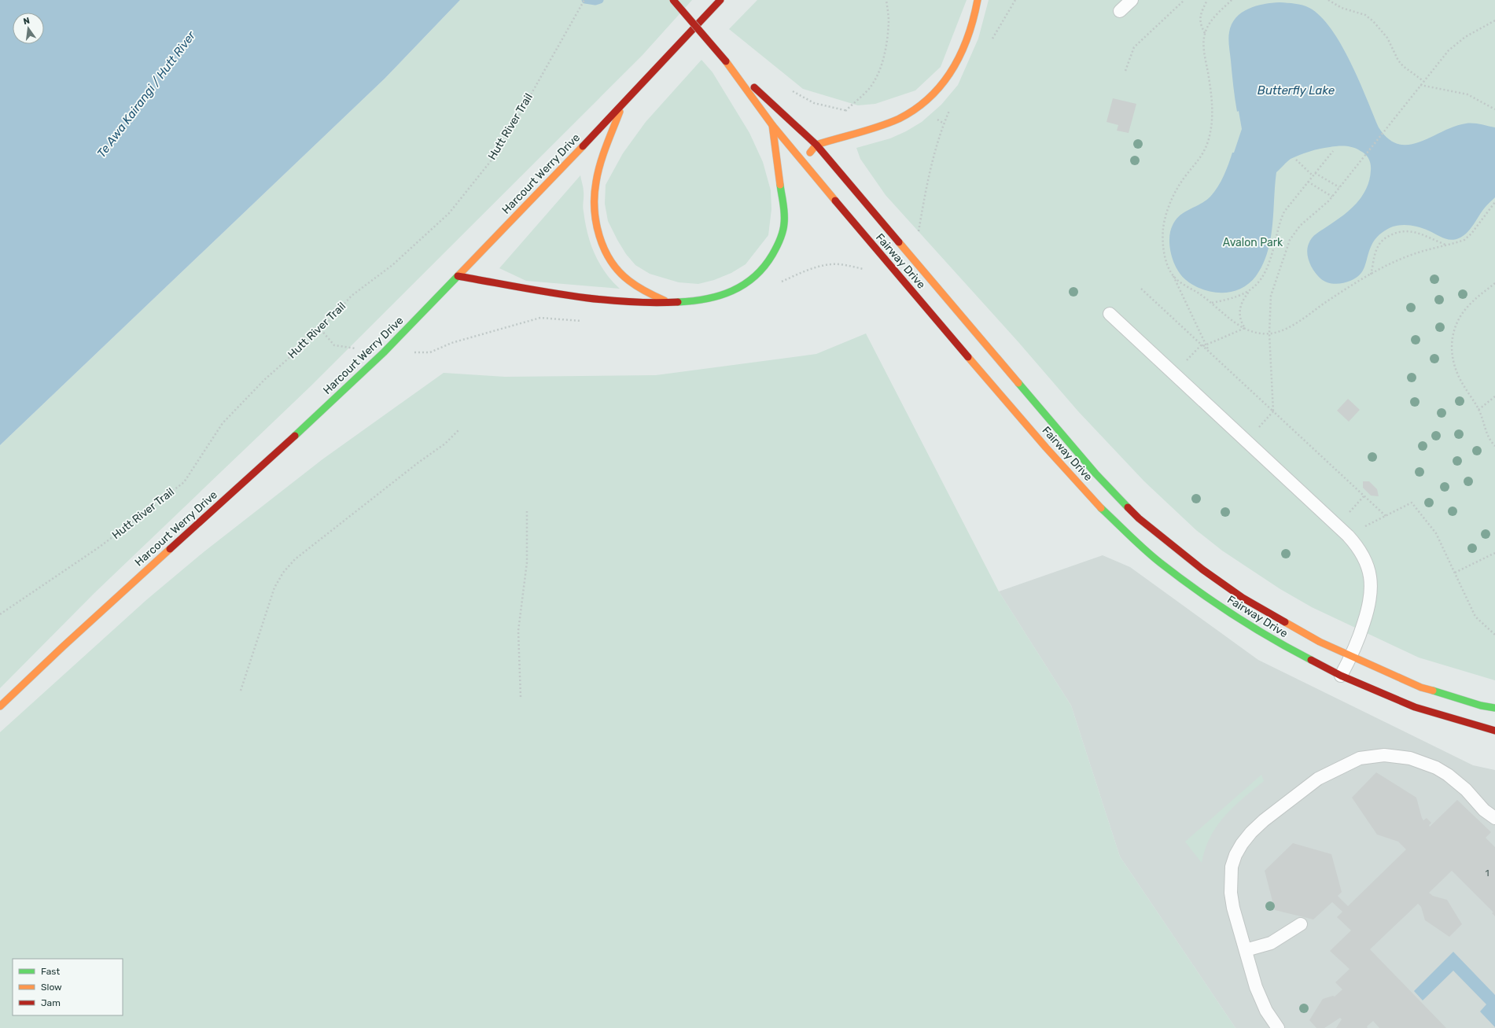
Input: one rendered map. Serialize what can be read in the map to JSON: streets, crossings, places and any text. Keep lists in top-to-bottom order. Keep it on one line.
{"streets":{"main road":["Harcourt Werry Drive","Fairway Drive"],"path":["Hutt River Trail"]},"water":["Butterfly Lake","Te Awa Kairangi / Hutt River"],"parks":["Avalon Park"],"house_numbers":["1"],"legend":["Fast","Slow","Jam"],"north":"top"}
